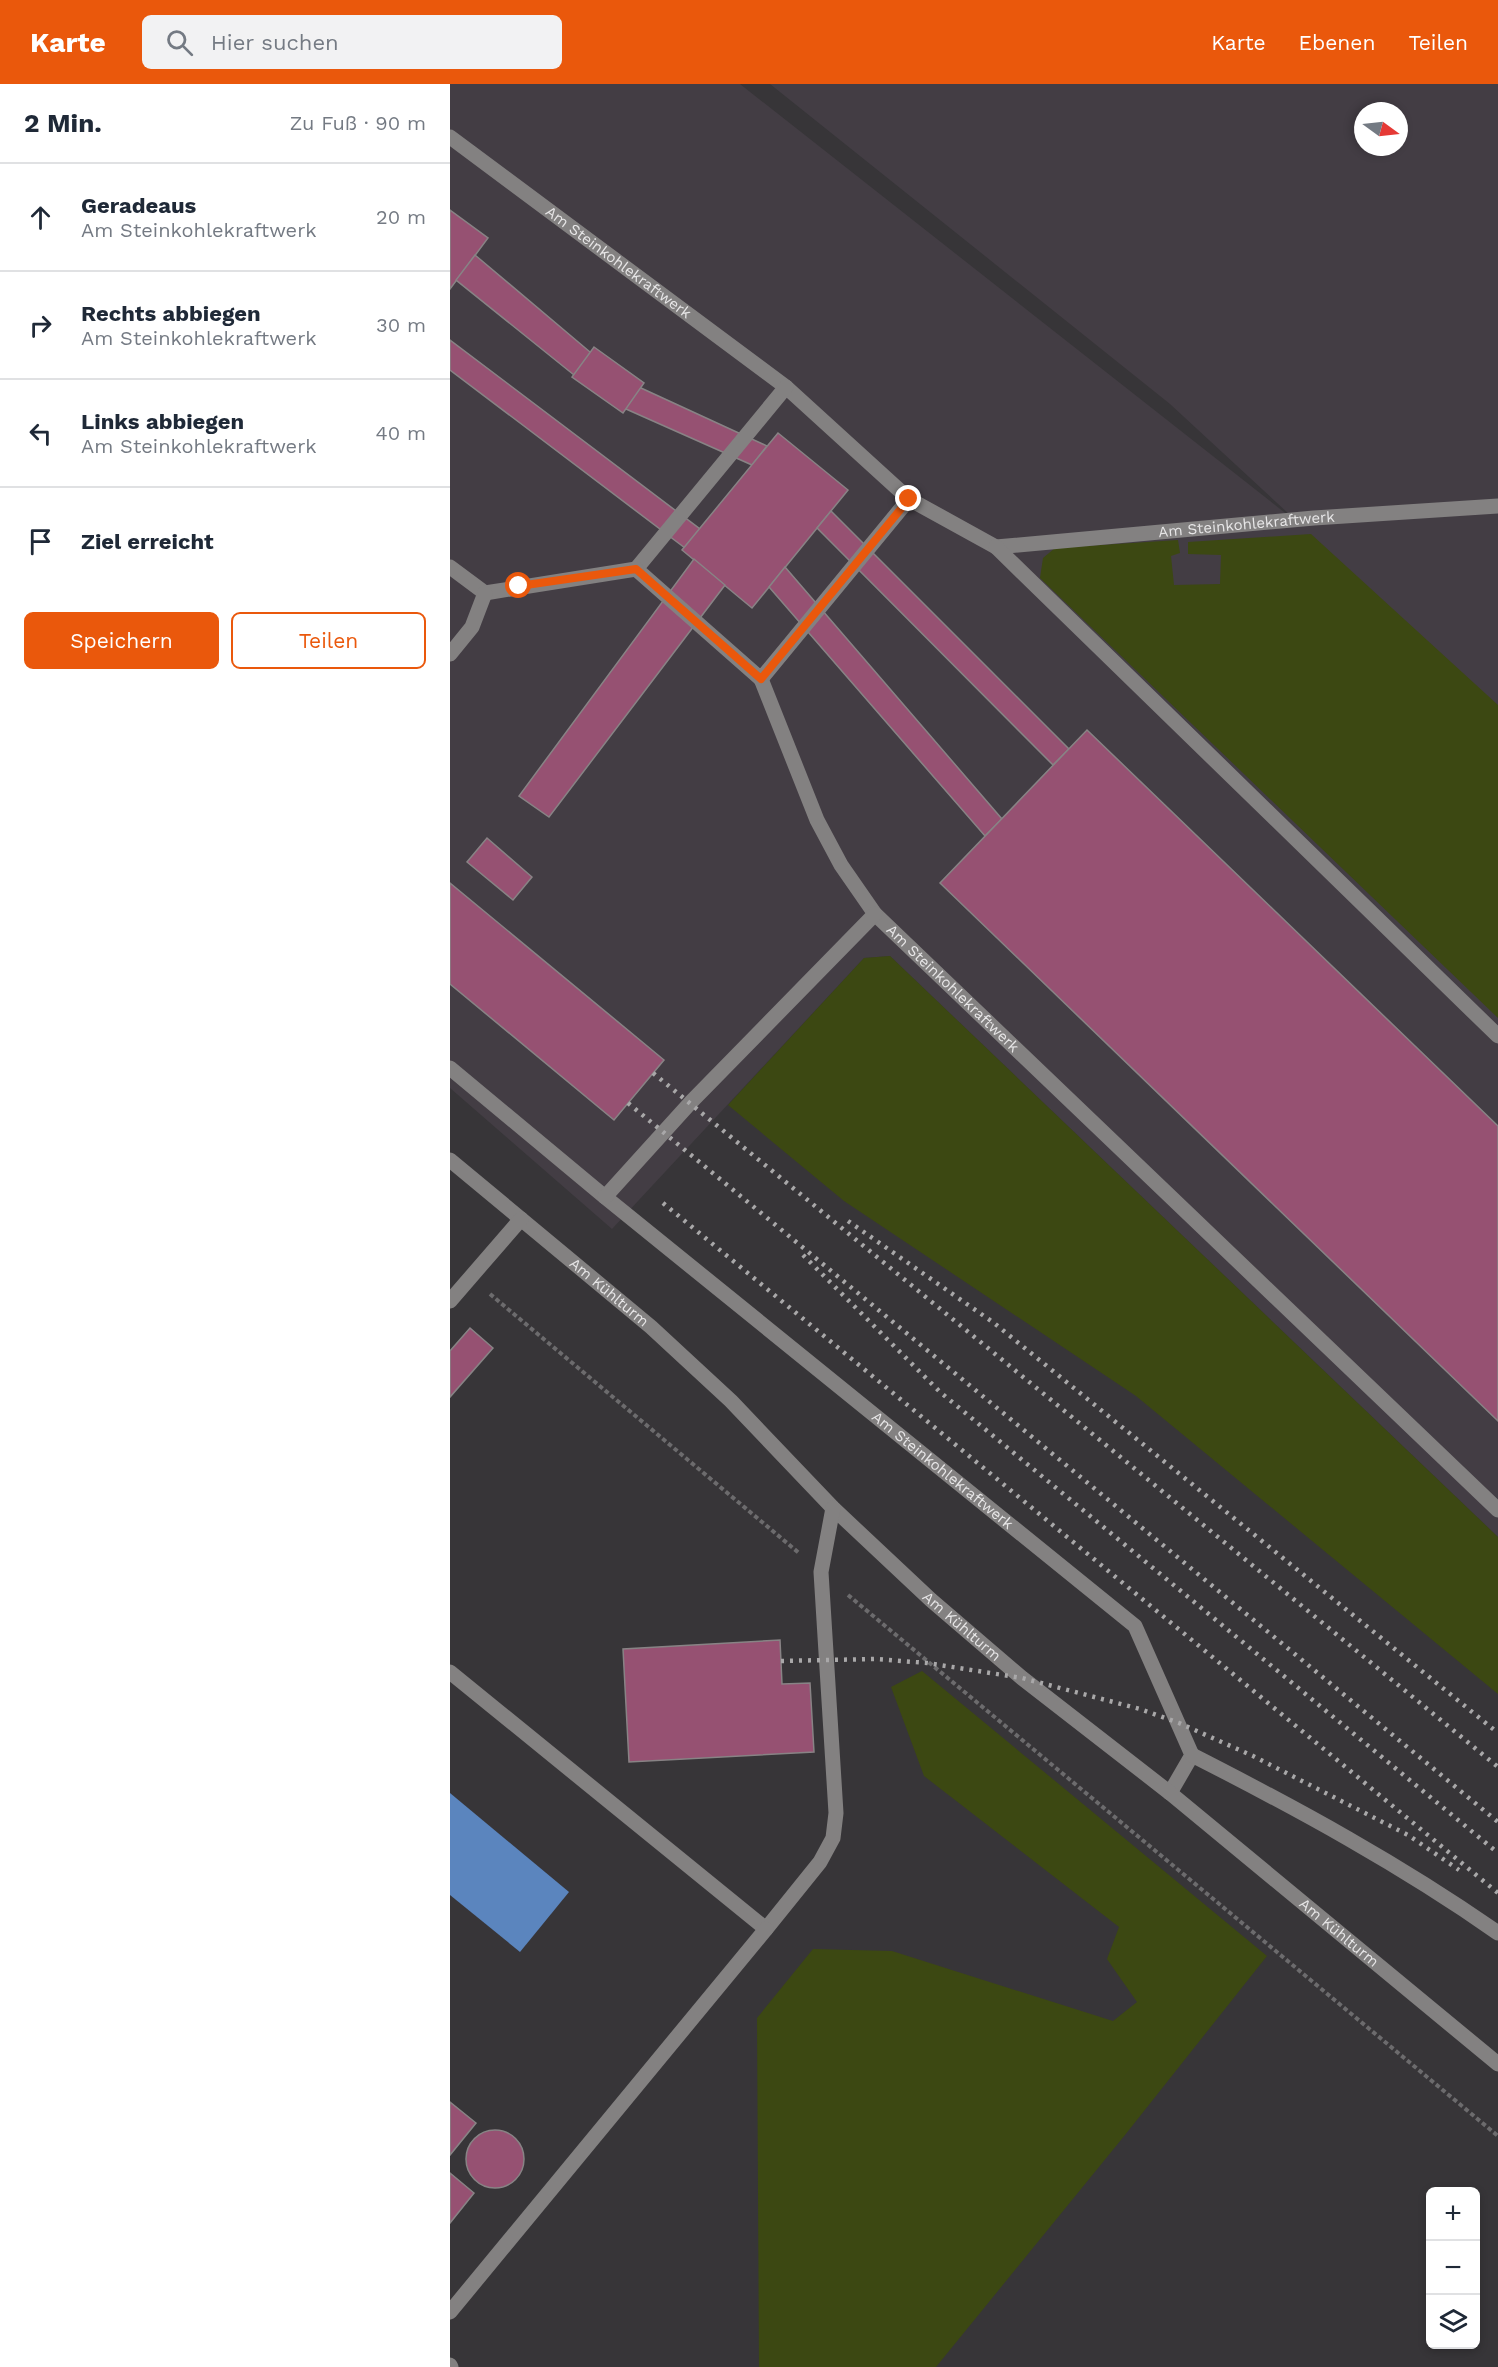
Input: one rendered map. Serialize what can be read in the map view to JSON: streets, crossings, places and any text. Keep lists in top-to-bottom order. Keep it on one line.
{"streets":{"street":["Am Steinkohlekraftwerk","Am Kühlturm"]},"north":"right","page":{"header":"Karte","search":"Hier suchen","nav":["Karte","Ebenen","Teilen"],"heading":["2 Min.","Zu Fuß · 90 m"],"list":[["Geradeaus","Am Steinkohlekraftwerk","20 m"],["Rechts abbiegen","Am Steinkohlekraftwerk","30 m"],["Links abbiegen","Am Steinkohlekraftwerk","40 m"],"Ziel erreicht"],"buttons":["Speichern","Teilen"],"map_buttons":["+","−"]}}
